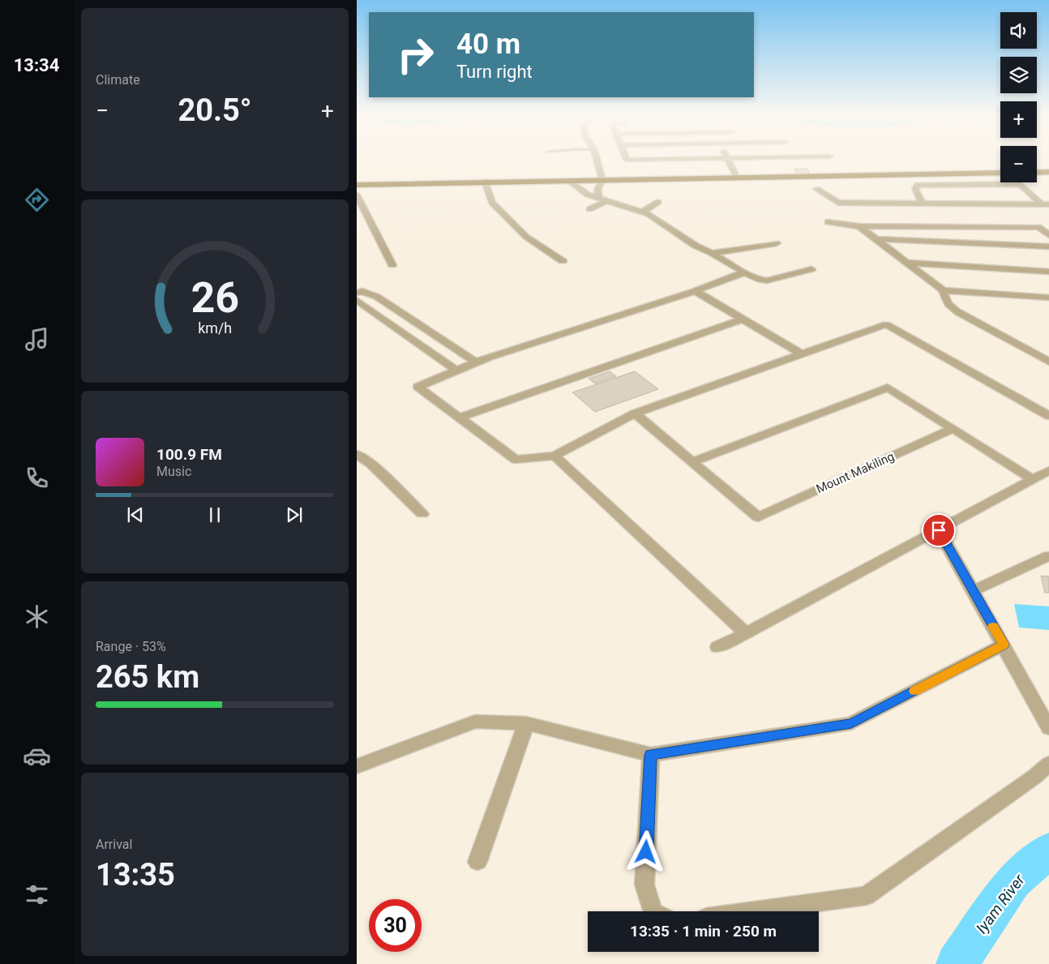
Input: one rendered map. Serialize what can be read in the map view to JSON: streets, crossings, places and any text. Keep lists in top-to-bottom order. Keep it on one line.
{"streets":{"street":["Mount Makiling"]},"water":["Iyam River"],"page":{"tabs":"13:34","tile":["Climate",["Range · 53%","265 km"],["Arrival","13:35"]],"map_buttons":["+","−"],"turn":["40 m","Turn right"],"heat":["−","20.5°","+"],"song":["100.9 FM","Music"],"limit":"30","trip":"13:35 · 1 min · 250 m","gauge":["26","km/h"]}}
